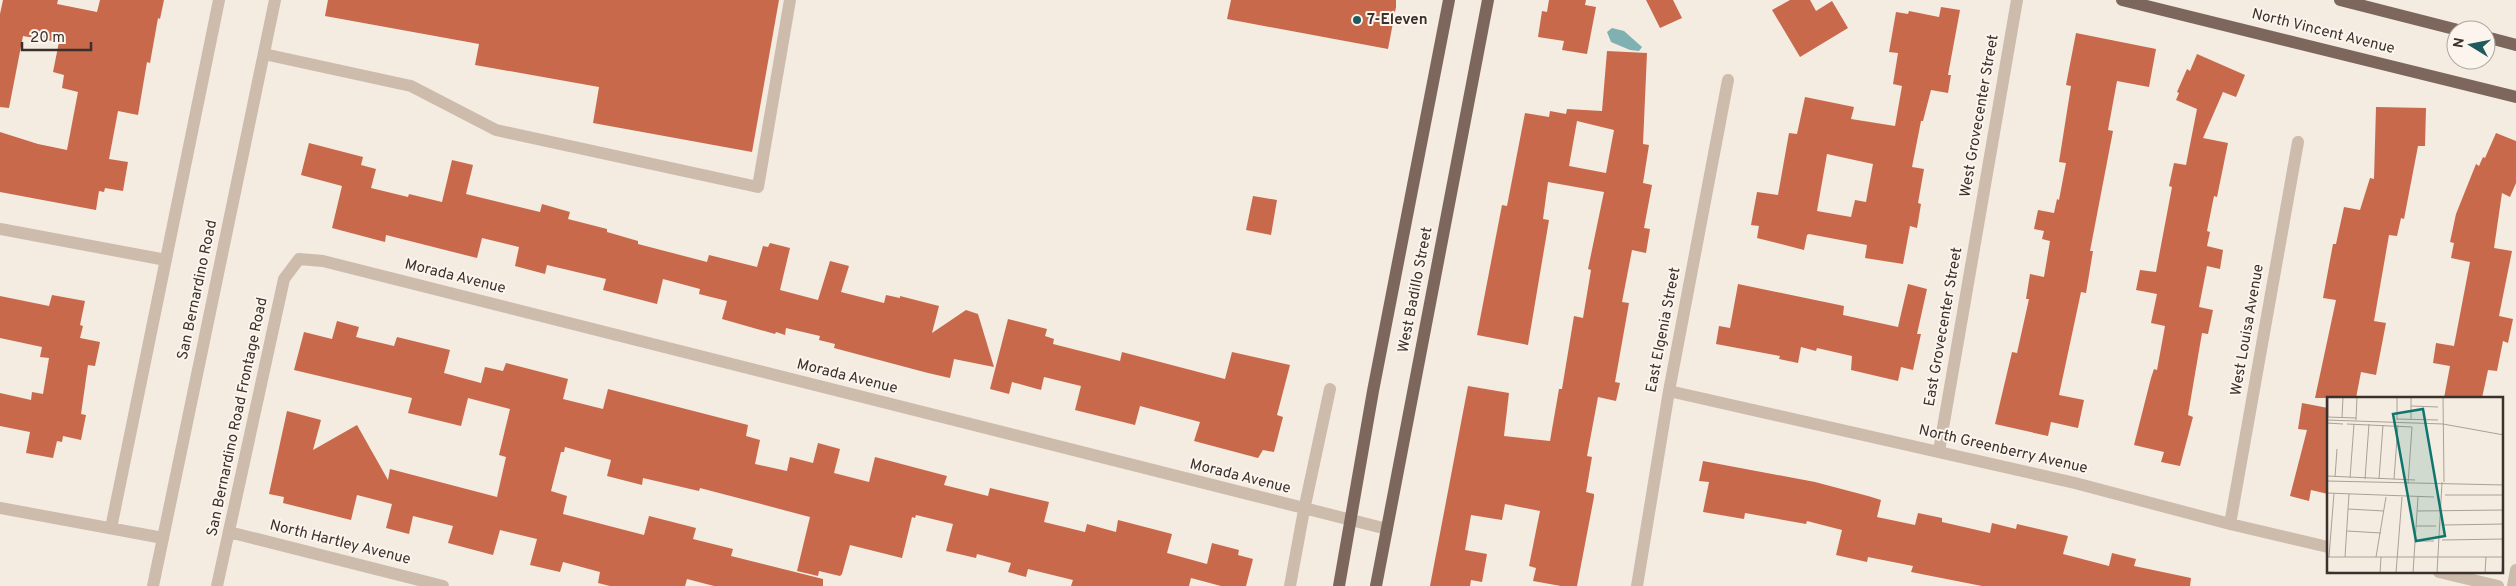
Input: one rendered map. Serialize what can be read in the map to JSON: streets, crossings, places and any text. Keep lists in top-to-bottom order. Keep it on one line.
{"streets":{"main road":["North Vincent Avenue","West Badillo Street"],"street":["West Grovecenter Street","Morada Avenue","San Bernardino Road","East Grovecenter Street","East Elgenia Street","West Louisa Avenue","San Bernardino Road Frontage Road","North Greenberry Avenue","North Hartley Avenue"]},"crossings":[["West Grovecenter Street","East Grovecenter Street"],["Morada Avenue","West Badillo Street"],["Morada Avenue","San Bernardino Road Frontage Road"],["East Grovecenter Street","North Greenberry Avenue"],["East Elgenia Street","North Greenberry Avenue"],["West Louisa Avenue","North Greenberry Avenue"],["San Bernardino Road Frontage Road","North Hartley Avenue"]],"places":["7-Eleven"],"scale_bar":"20 m","north":"left"}
